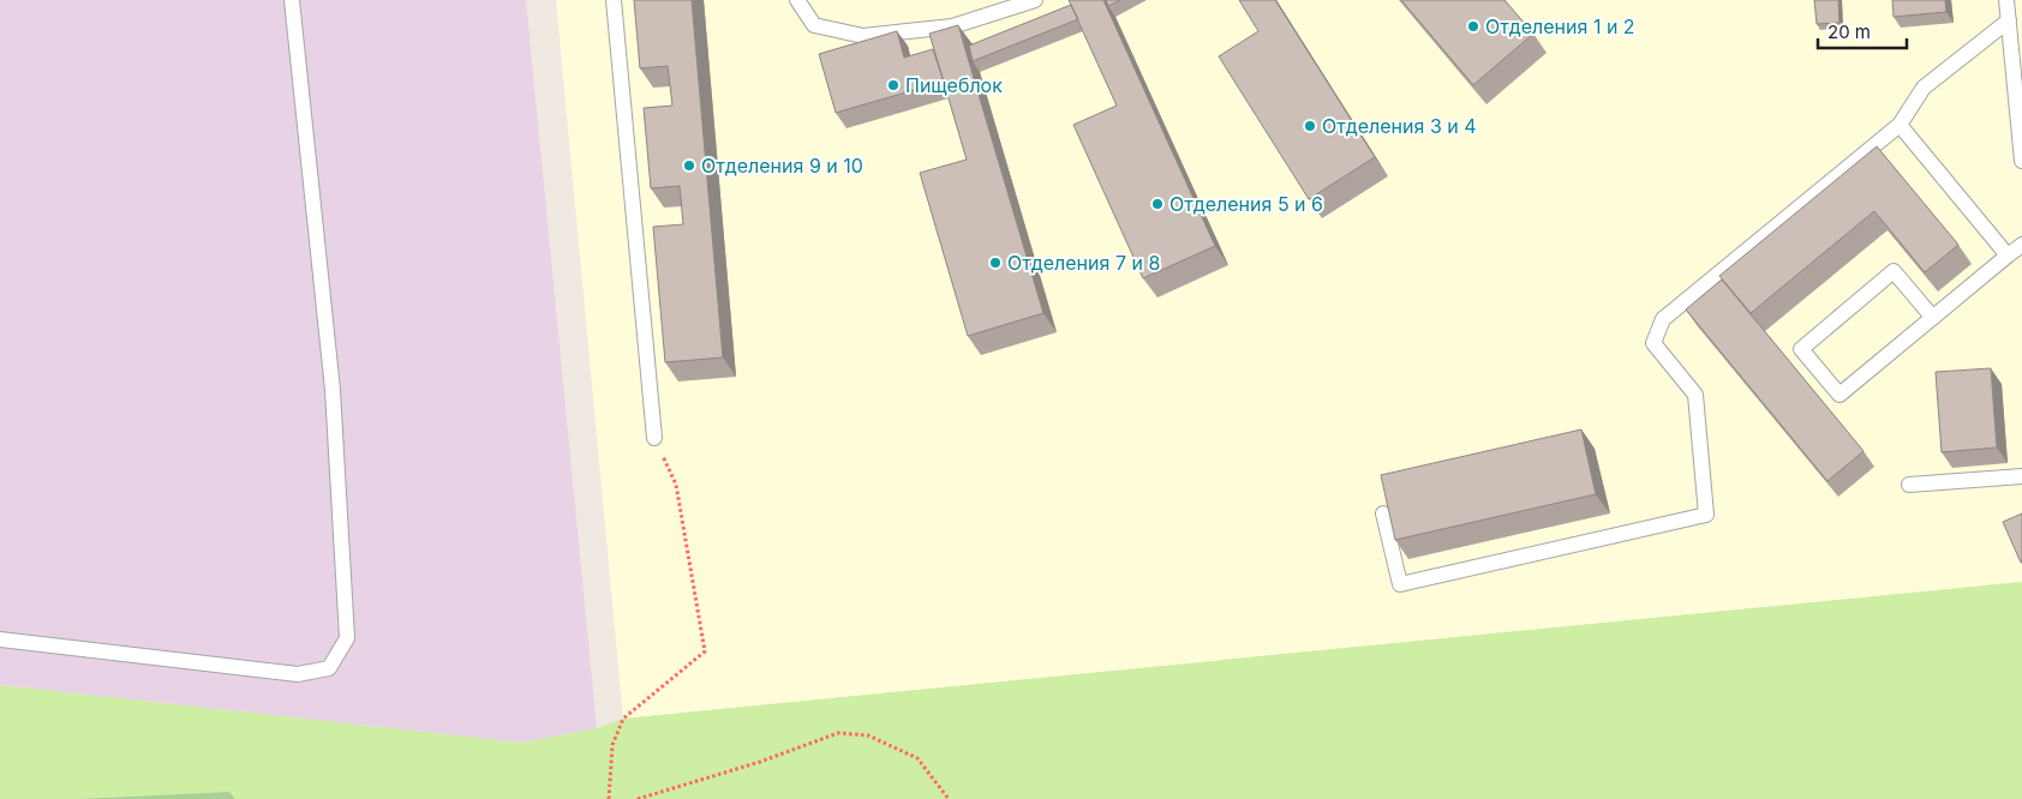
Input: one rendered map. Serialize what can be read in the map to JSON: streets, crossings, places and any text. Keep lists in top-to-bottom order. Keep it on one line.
{"places":["Отделения 1 и 2","Пищеблок","Отделения 3 и 4","Отделения 9 и 10","Отделения 5 и 6","Отделения 7 и 8"],"scale_bar":"20 m"}
